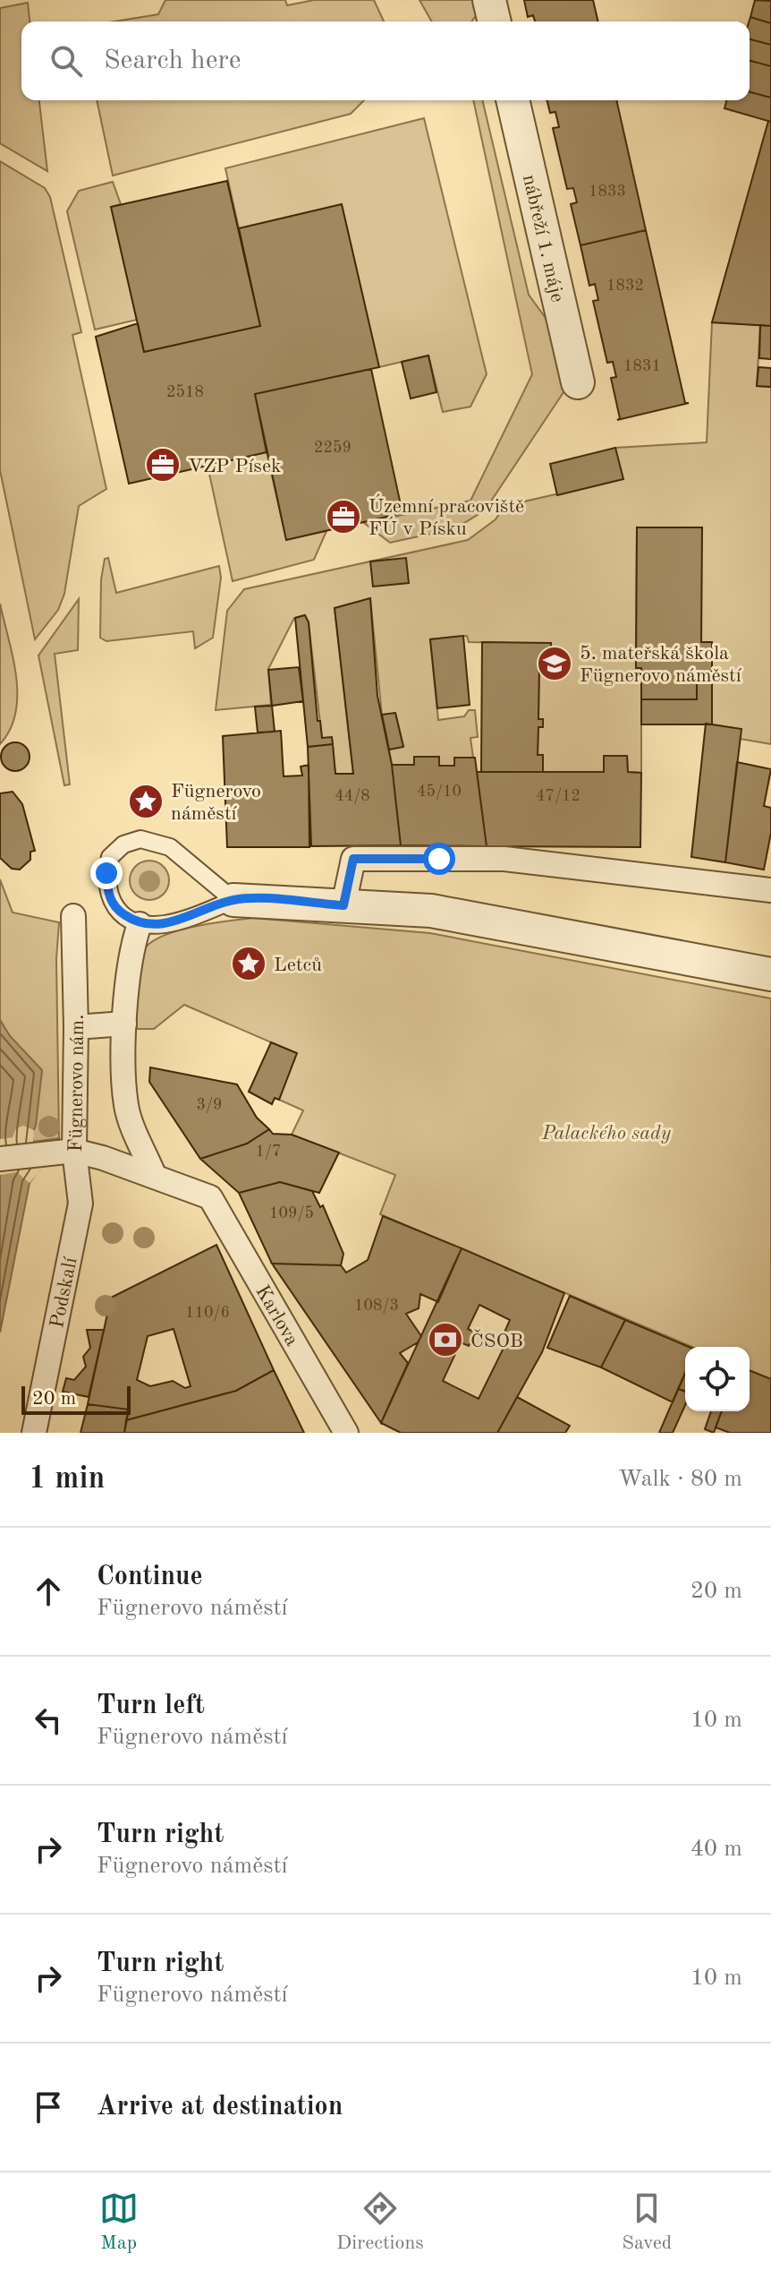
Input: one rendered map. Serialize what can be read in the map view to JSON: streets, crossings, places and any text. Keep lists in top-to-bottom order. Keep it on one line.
{"streets":{"street":["nábřeží 1. máje","Fügnerovo nám.","Podskalí","Karlova"]},"crossings":[["Fügnerovo nám.","Podskalí"],["Fügnerovo nám.","Karlova"]],"parks":["Palackého sady"],"places":{"office":["VZP Písek","Územní pracoviště FÚ v Písku"],"school or university":["5. mateřská škola Fügnerovo náměstí"],"place":["Fügnerovo náměstí","Letců"],"bank":["ČSOB"]},"house_numbers":["1833","1832","1831","2518","2259","45/10","44/8","47/12","3/9","1/7","109/5","108/3","110/6"],"scale_bar":"20 m","page":{"search":"Search here","scale":"20 m","heading":["1 min","Walk · 80 m"],"list":[["Continue","Fügnerovo náměstí","20 m"],["Turn left","Fügnerovo náměstí","10 m"],["Turn right","Fügnerovo náměstí","40 m"],["Turn right","Fügnerovo náměstí","10 m"],"Arrive at destination"],"nav":["Map","Directions","Saved"]}}
